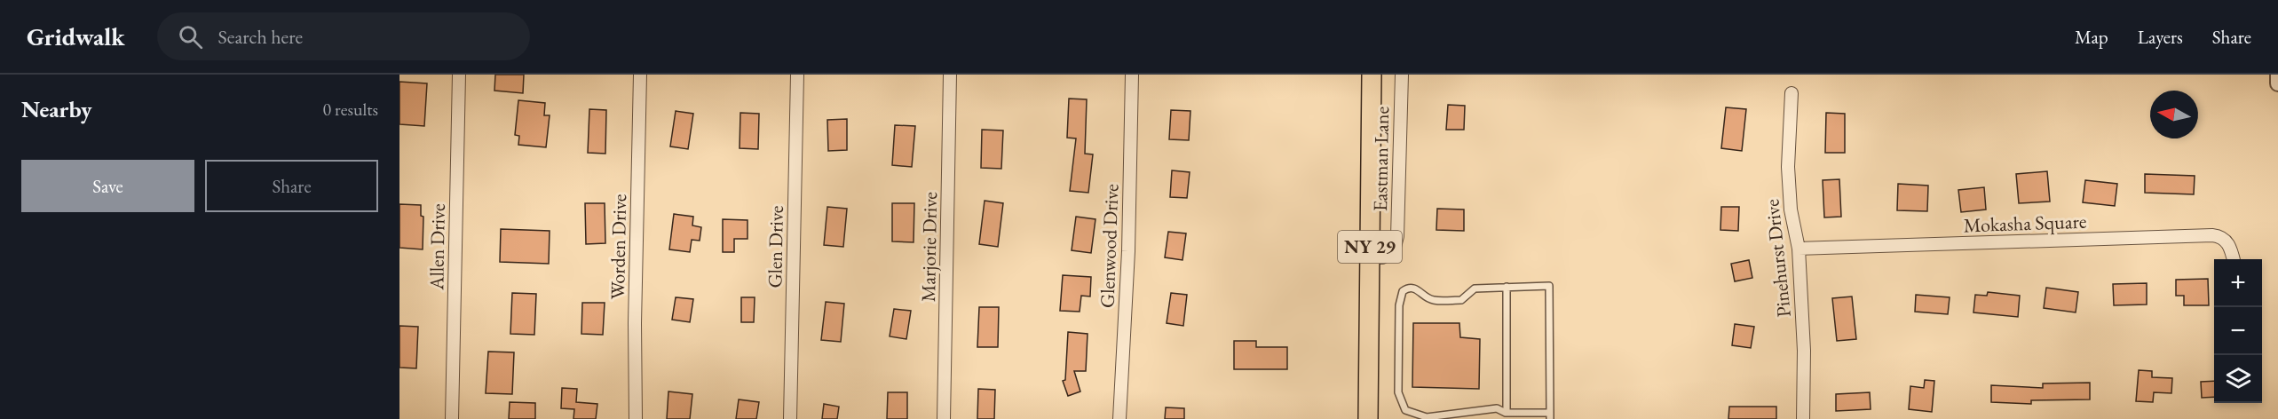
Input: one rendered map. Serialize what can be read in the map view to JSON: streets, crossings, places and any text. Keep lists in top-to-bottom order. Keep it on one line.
{"streets":{"highway":["NY 29"],"street":["Eastman Lane","Mokasha Square","Glenwood Drive","Allen Drive","Worden Drive","Glen Drive","Marjorie Drive","Pinehurst Drive"]},"crossings":[["Eastman Lane","NY 29"],["Mokasha Square","Pinehurst Drive"]],"north":"left","page":{"header":"Gridwalk","search":"Search here","nav":["Map","Layers","Share"],"heading":["Nearby","0 results"],"buttons":["Save","Share"],"map_buttons":["+","−"]}}
